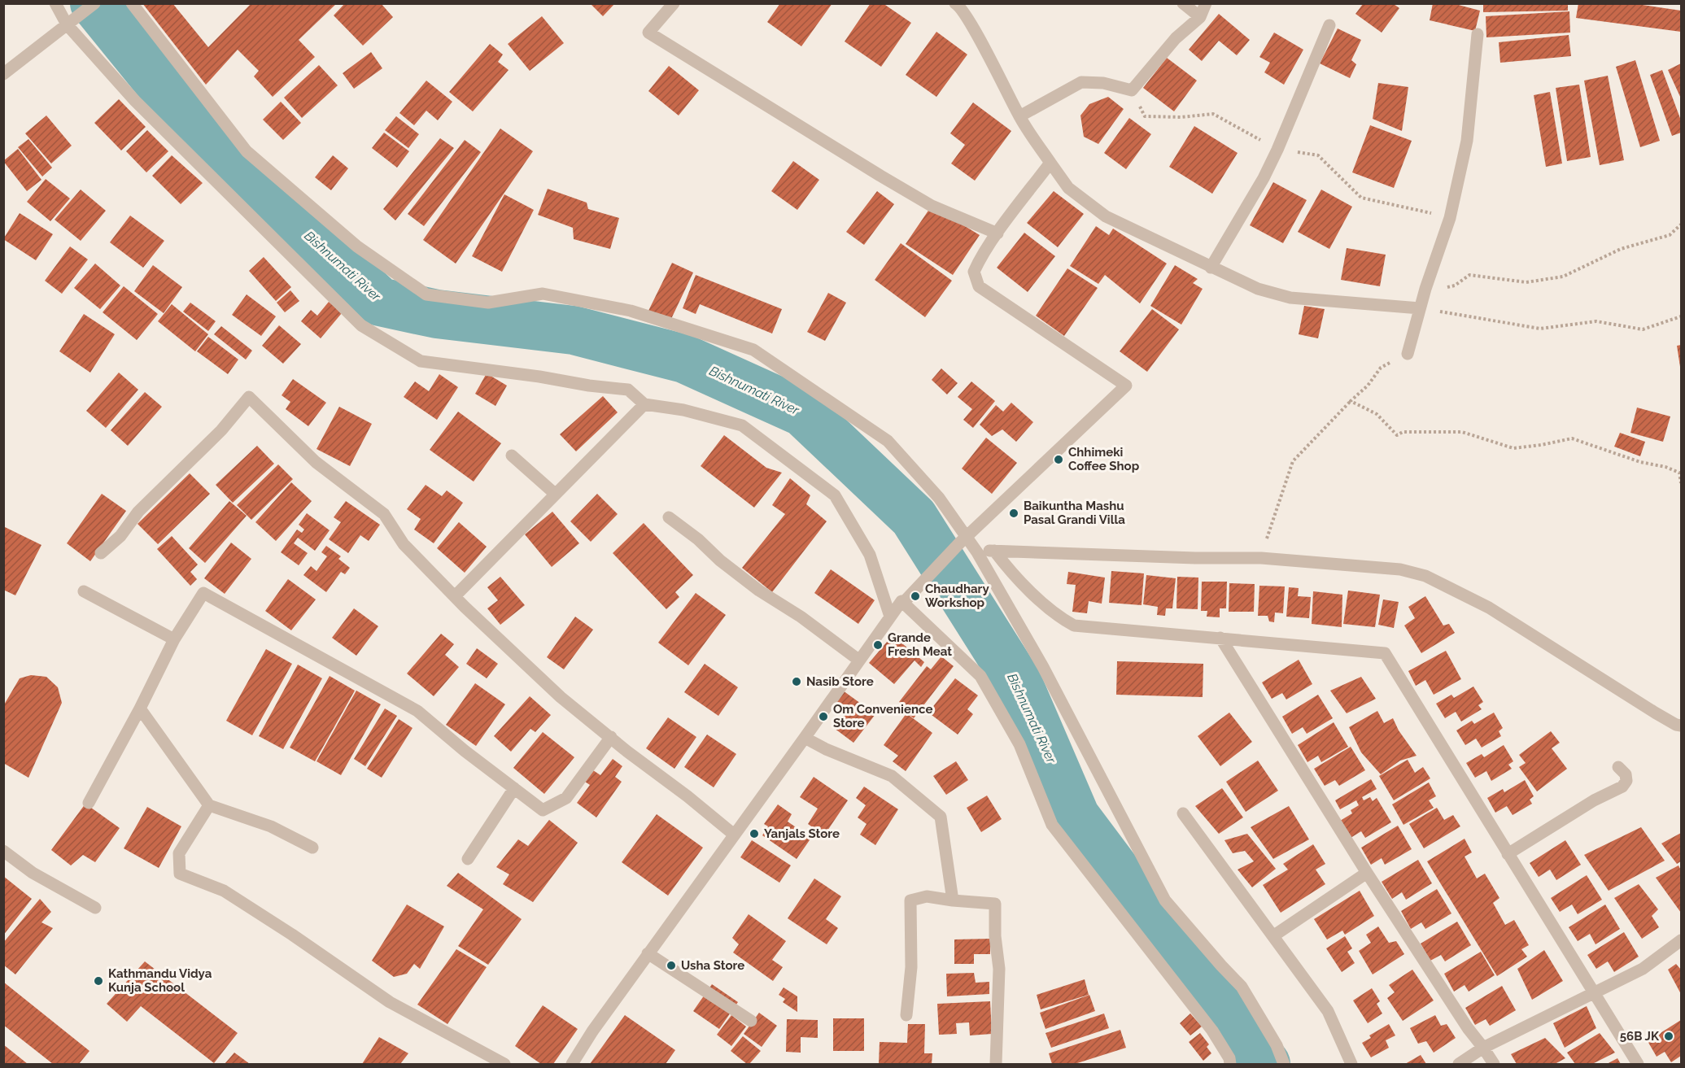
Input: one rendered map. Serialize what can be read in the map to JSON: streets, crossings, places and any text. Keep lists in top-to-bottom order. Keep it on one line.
{"water":["Bishnumati River"],"places":["Chhimeki Coffee Shop","Baikuntha Mashu Pasal Grandi Villa","Chaudhary Workshop","Grande Fresh Meat","Nasib Store","Om Convenience Store","Yanjals Store","Usha Store","Kathmandu Vidya Kunja School","56B JK"]}
